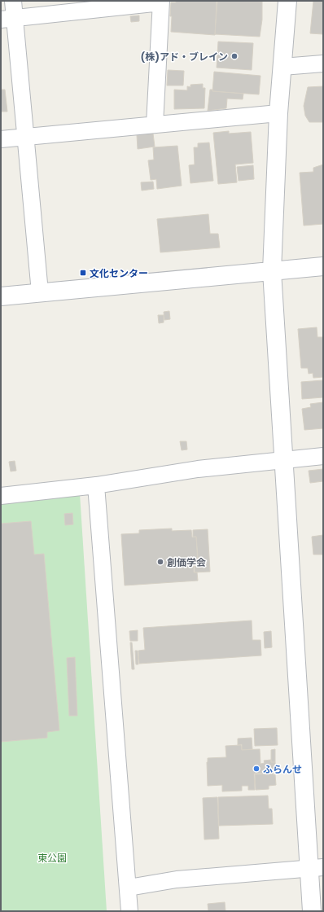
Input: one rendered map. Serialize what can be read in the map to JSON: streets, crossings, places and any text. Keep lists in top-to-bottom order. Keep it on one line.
{"parks":["東公園"],"places":{"other":["(株)アド・ブレイン","創価学会","ふらんせ"],"transit":["文化センター"]}}
